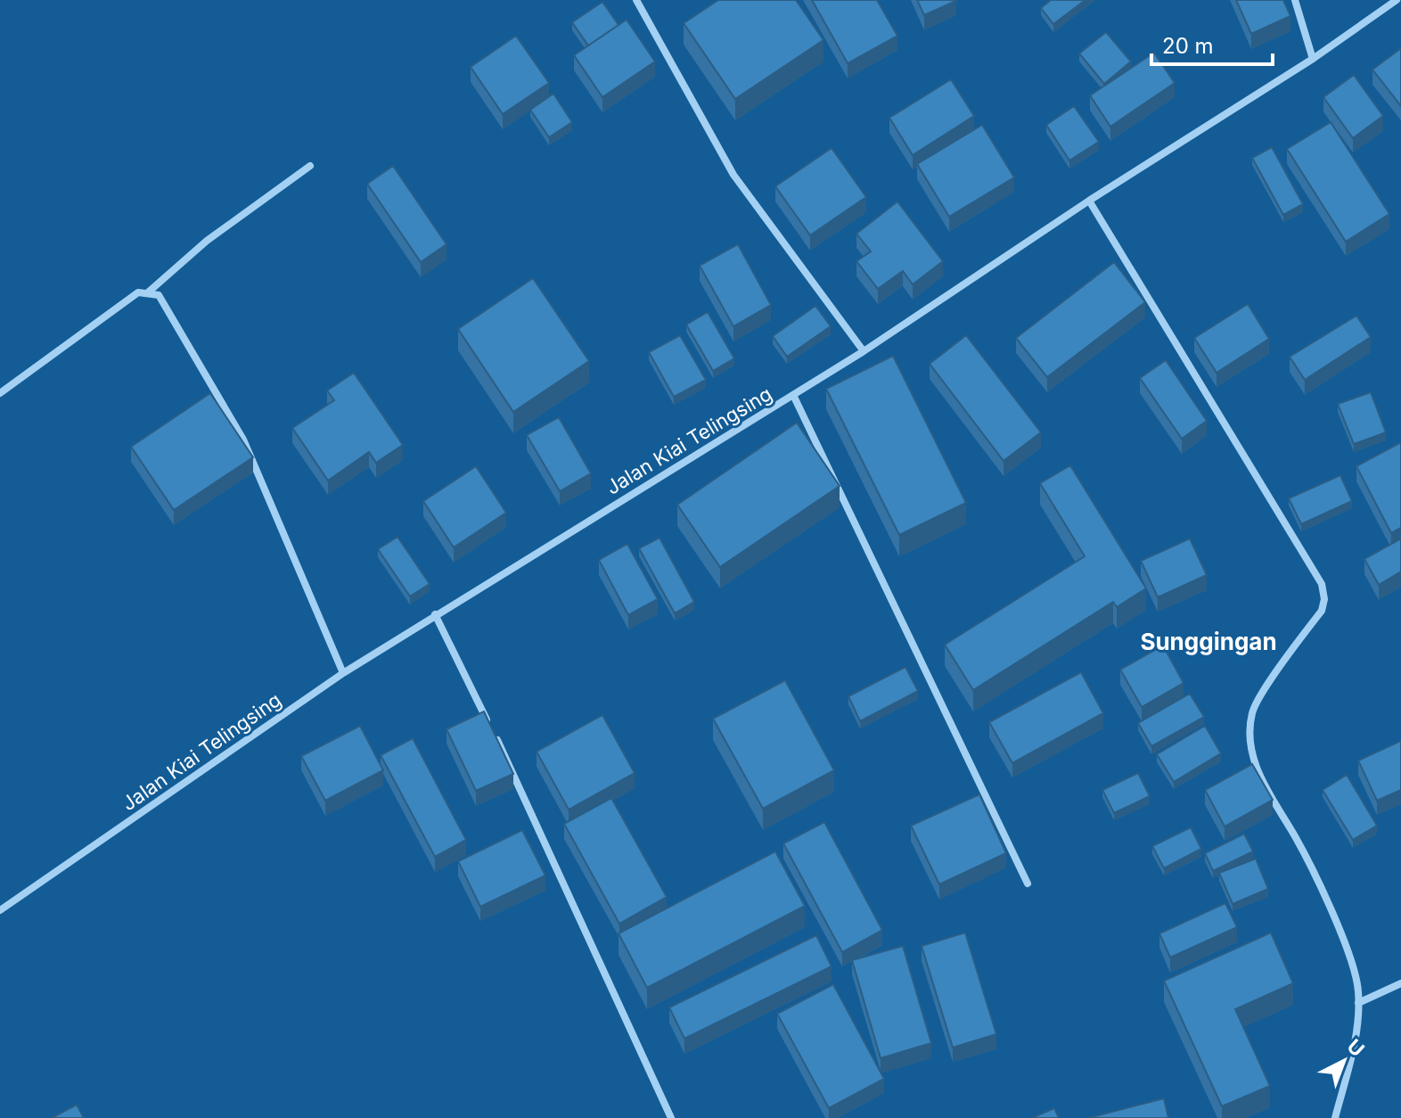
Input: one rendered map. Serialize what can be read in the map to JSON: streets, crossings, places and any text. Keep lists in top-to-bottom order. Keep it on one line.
{"streets":{"street":["Jalan Kiai Telingsing"]},"districts":["Sunggingan"],"scale_bar":"20 m","north":"top right"}
